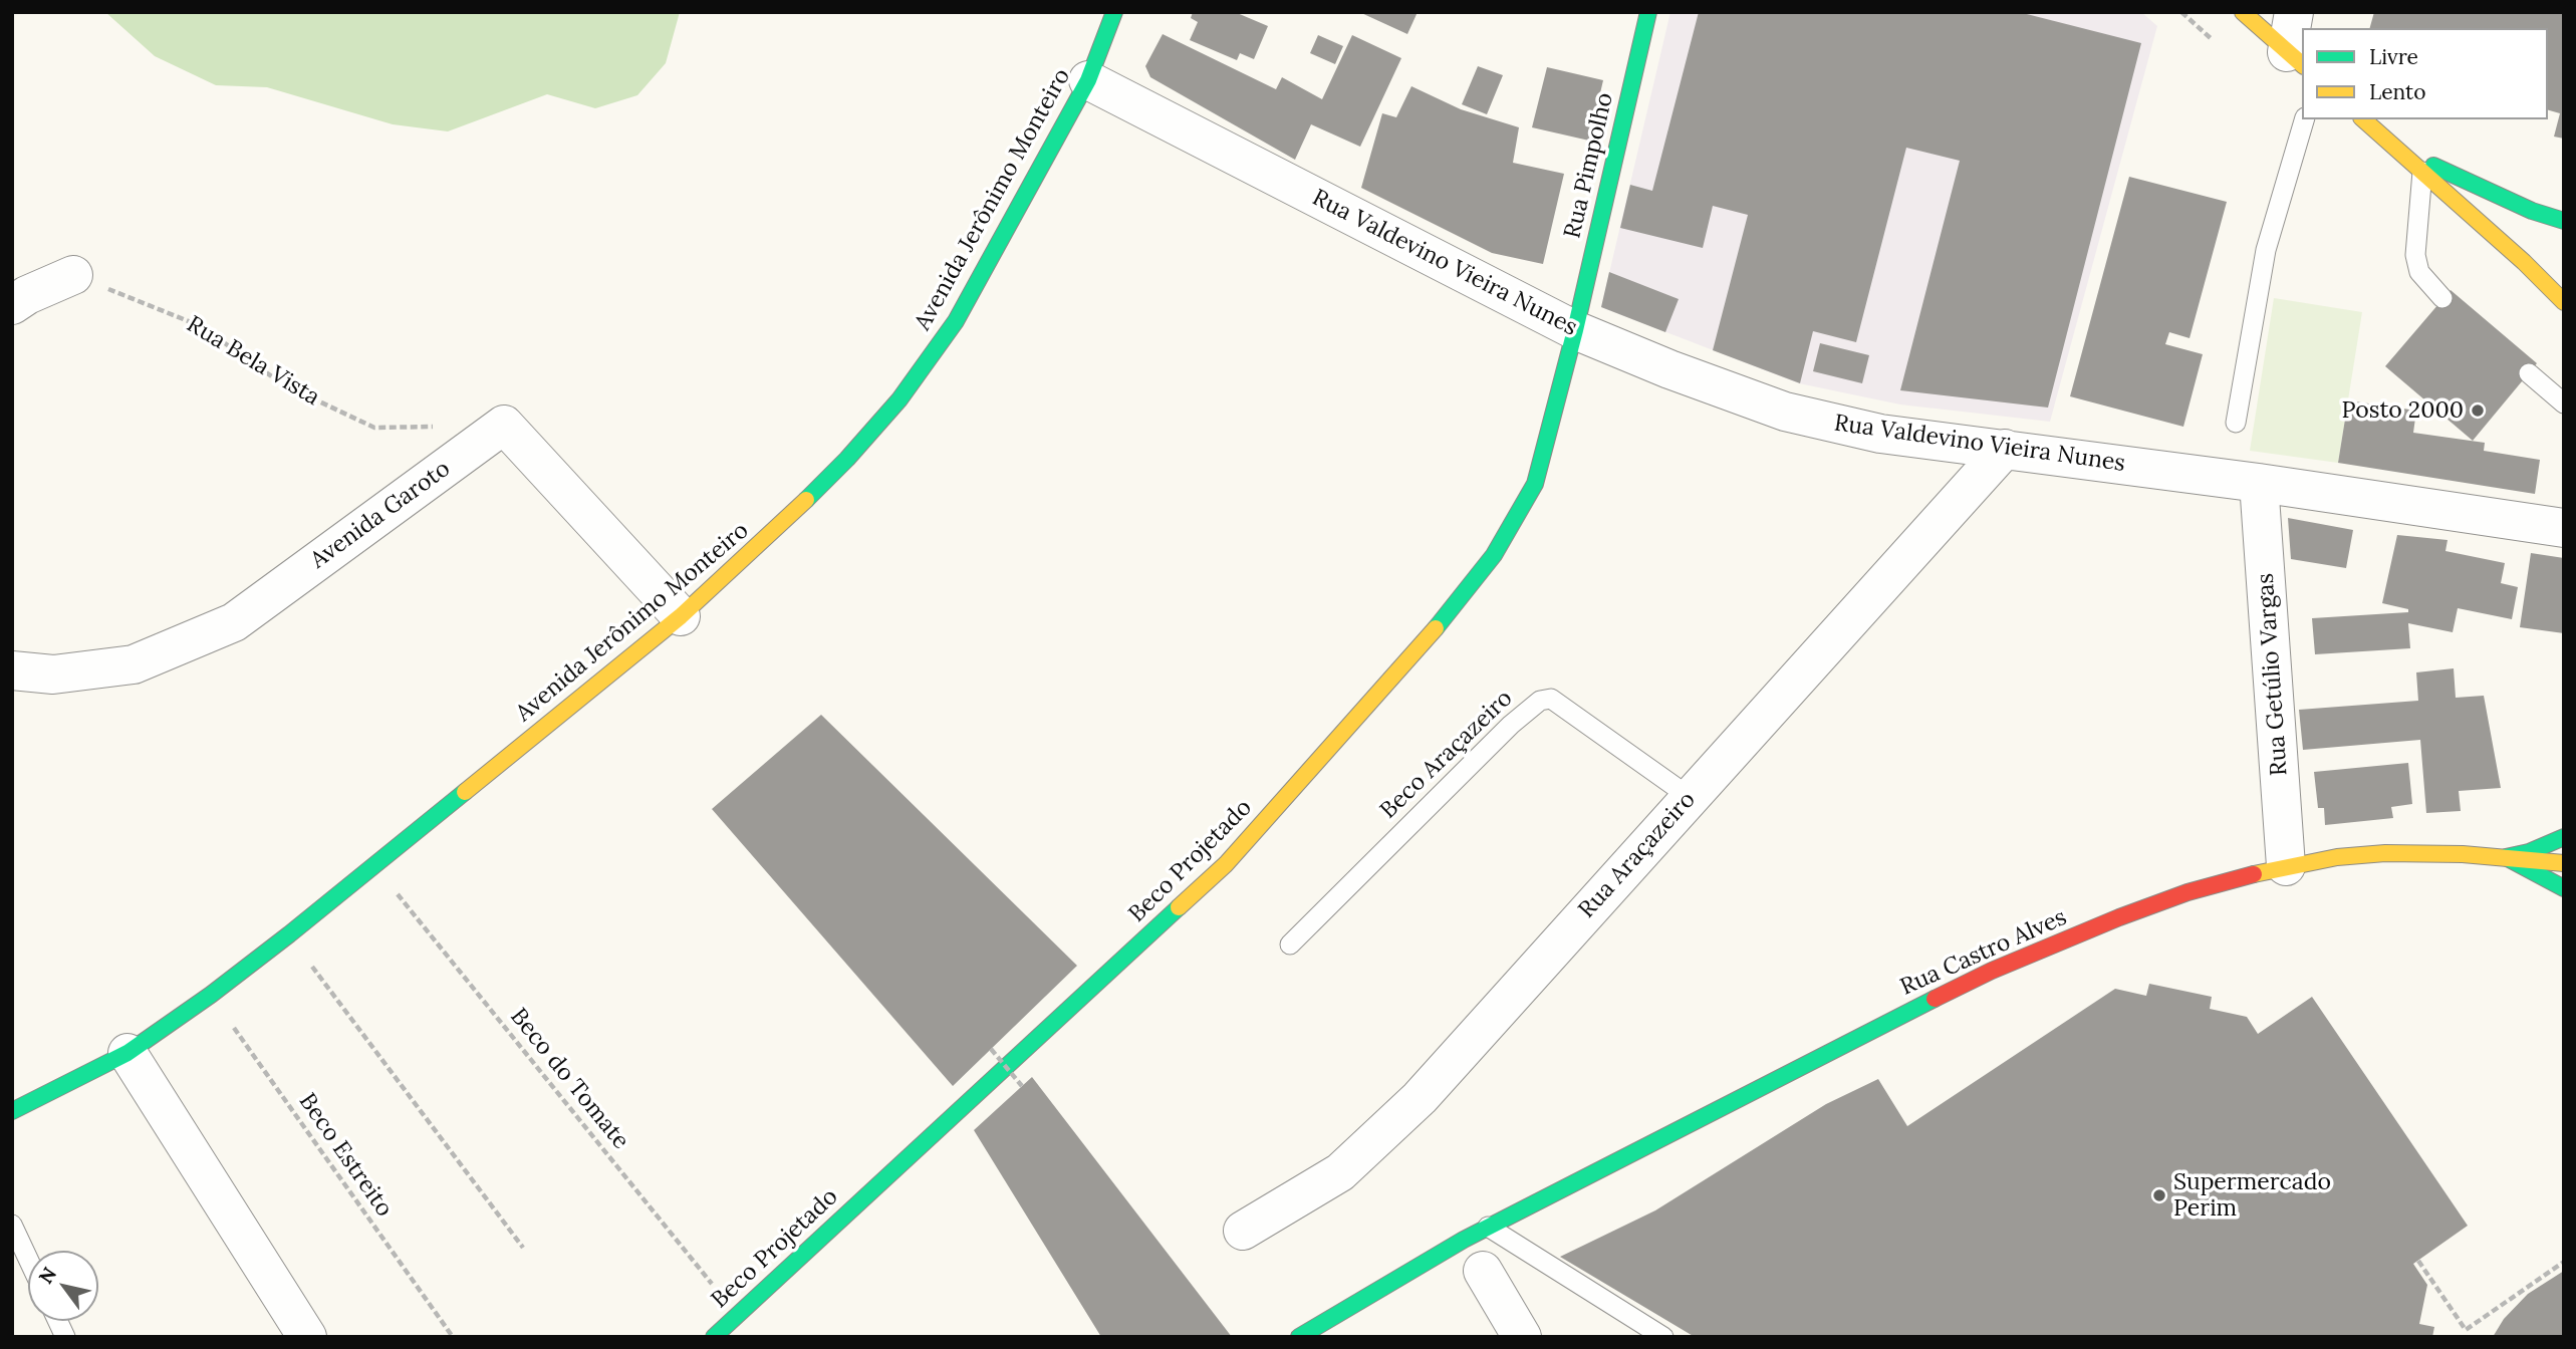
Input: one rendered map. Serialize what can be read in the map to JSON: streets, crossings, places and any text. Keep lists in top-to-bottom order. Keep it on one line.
{"streets":{"street":["Rua Pimpolho","Avenida Jerônimo Monteiro","Rua Valdevino Vieira Nunes","Avenida Garoto","Rua Getúlio Vargas","Rua Araçazeiro","Beco Projetado","Rua Castro Alves"],"lane":["Beco Araçazeiro"],"path":["Rua Bela Vista","Beco do Tomate","Beco Estreito"]},"crossings":[["Rua Pimpolho","Rua Valdevino Vieira Nunes"],["Rua Pimpolho","Beco Projetado"],["Avenida Jerônimo Monteiro","Rua Valdevino Vieira Nunes"],["Avenida Jerônimo Monteiro","Avenida Garoto"],["Avenida Jerônimo Monteiro","Beco do Tomate"],["Avenida Jerônimo Monteiro","Beco Estreito"],["Rua Valdevino Vieira Nunes","Rua Getúlio Vargas"],["Rua Valdevino Vieira Nunes","Rua Araçazeiro"],["Rua Valdevino Vieira Nunes","Beco Projetado"],["Rua Getúlio Vargas","Rua Castro Alves"],["Beco Araçazeiro","Rua Araçazeiro"],["Beco Projetado","Beco do Tomate"]],"places":["Posto 2000","Supermercado Perim"],"legend":["Livre","Lento"],"north":"top left"}
